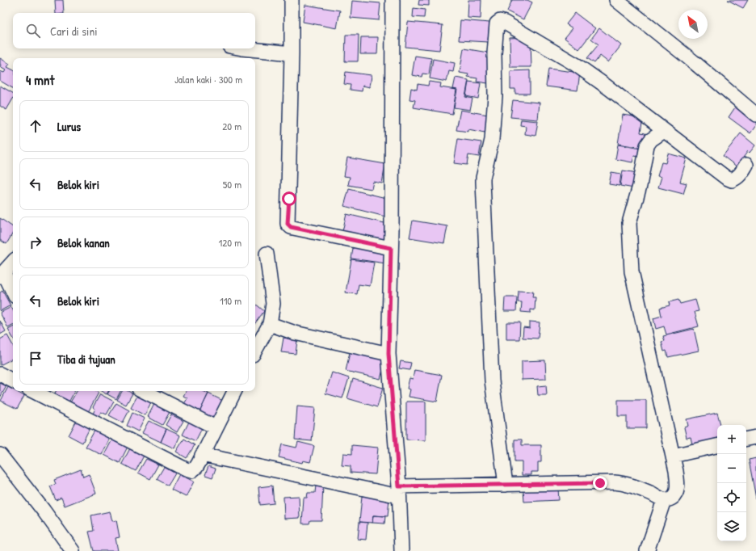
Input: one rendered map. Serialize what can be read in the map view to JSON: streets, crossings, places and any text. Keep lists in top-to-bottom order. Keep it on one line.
{"north":"top left","page":{"search":"Cari di sini","heading":["4 mnt","Jalan kaki · 300 m"],"list":[["Lurus","20 m"],["Belok kiri","50 m"],["Belok kanan","120 m"],["Belok kiri","110 m"],"Tiba di tujuan"],"map_buttons":["+","−"]}}
